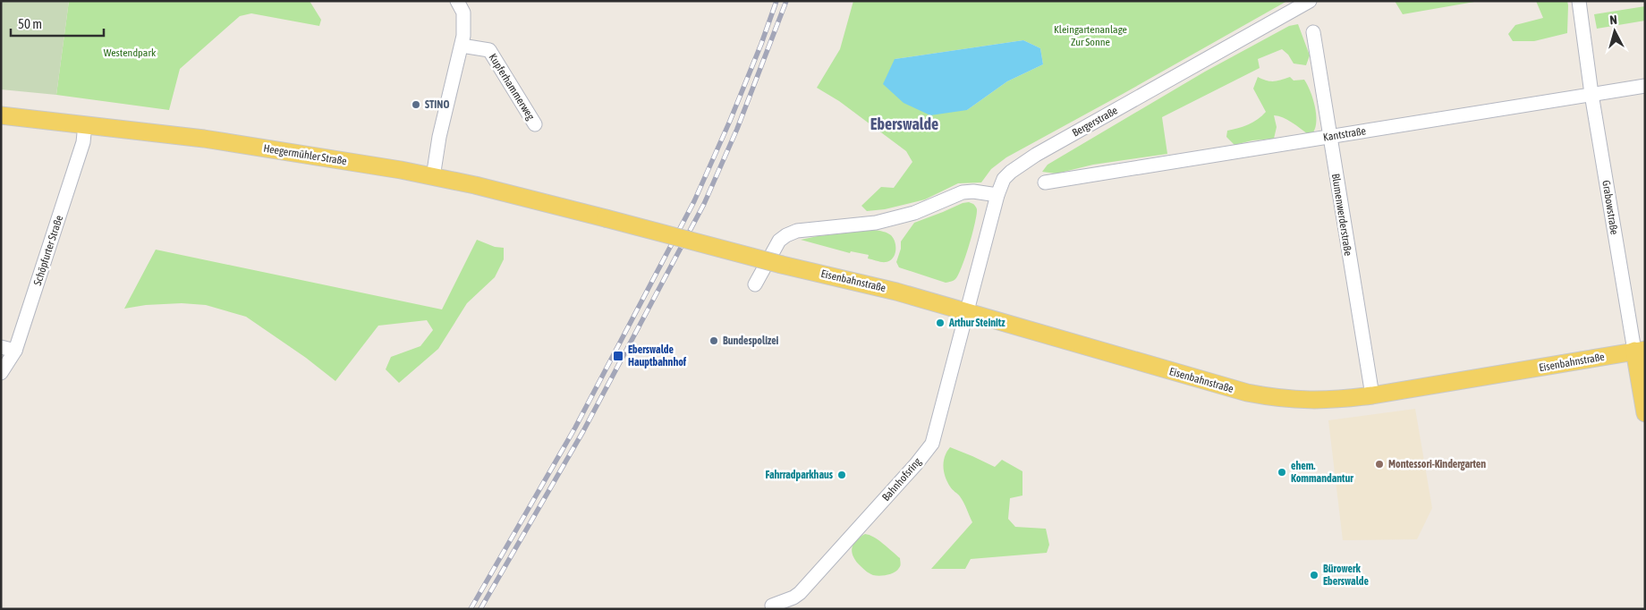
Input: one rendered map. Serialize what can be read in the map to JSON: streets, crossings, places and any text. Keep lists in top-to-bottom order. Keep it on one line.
{"streets":{"main road":["Heegermühler Straße","Grabowstraße","Eisenbahnstraße"],"street":["Kupferhammerweg","Bergerstraße","Kantstraße","Blumenwerderstraße","Schöpfurter Straße","Bahnhofsring"]},"crossings":[["Bergerstraße","Eisenbahnstraße"],["Bergerstraße","Bahnhofsring"],["Kantstraße","Grabowstraße"],["Kantstraße","Blumenwerderstraße"],["Heegermühler Straße","Schöpfurter Straße"],["Heegermühler Straße","Eisenbahnstraße"],["Grabowstraße","Eisenbahnstraße"],["Blumenwerderstraße","Eisenbahnstraße"],["Eisenbahnstraße","Bahnhofsring"]],"districts":["Eberswalde"],"parks":["Kleingartenanlage Zur Sonne","Westendpark"],"places":{"other":["STINO","Arthur Steinitz","Bundespolizei","Montessori-Kindergarten","ehem. Kommandantur","Fahrradparkhaus","Bürowerk Eberswalde"],"transit":["Eberswalde Hauptbahnhof"]},"scale_bar":"50 m","north":"top"}
